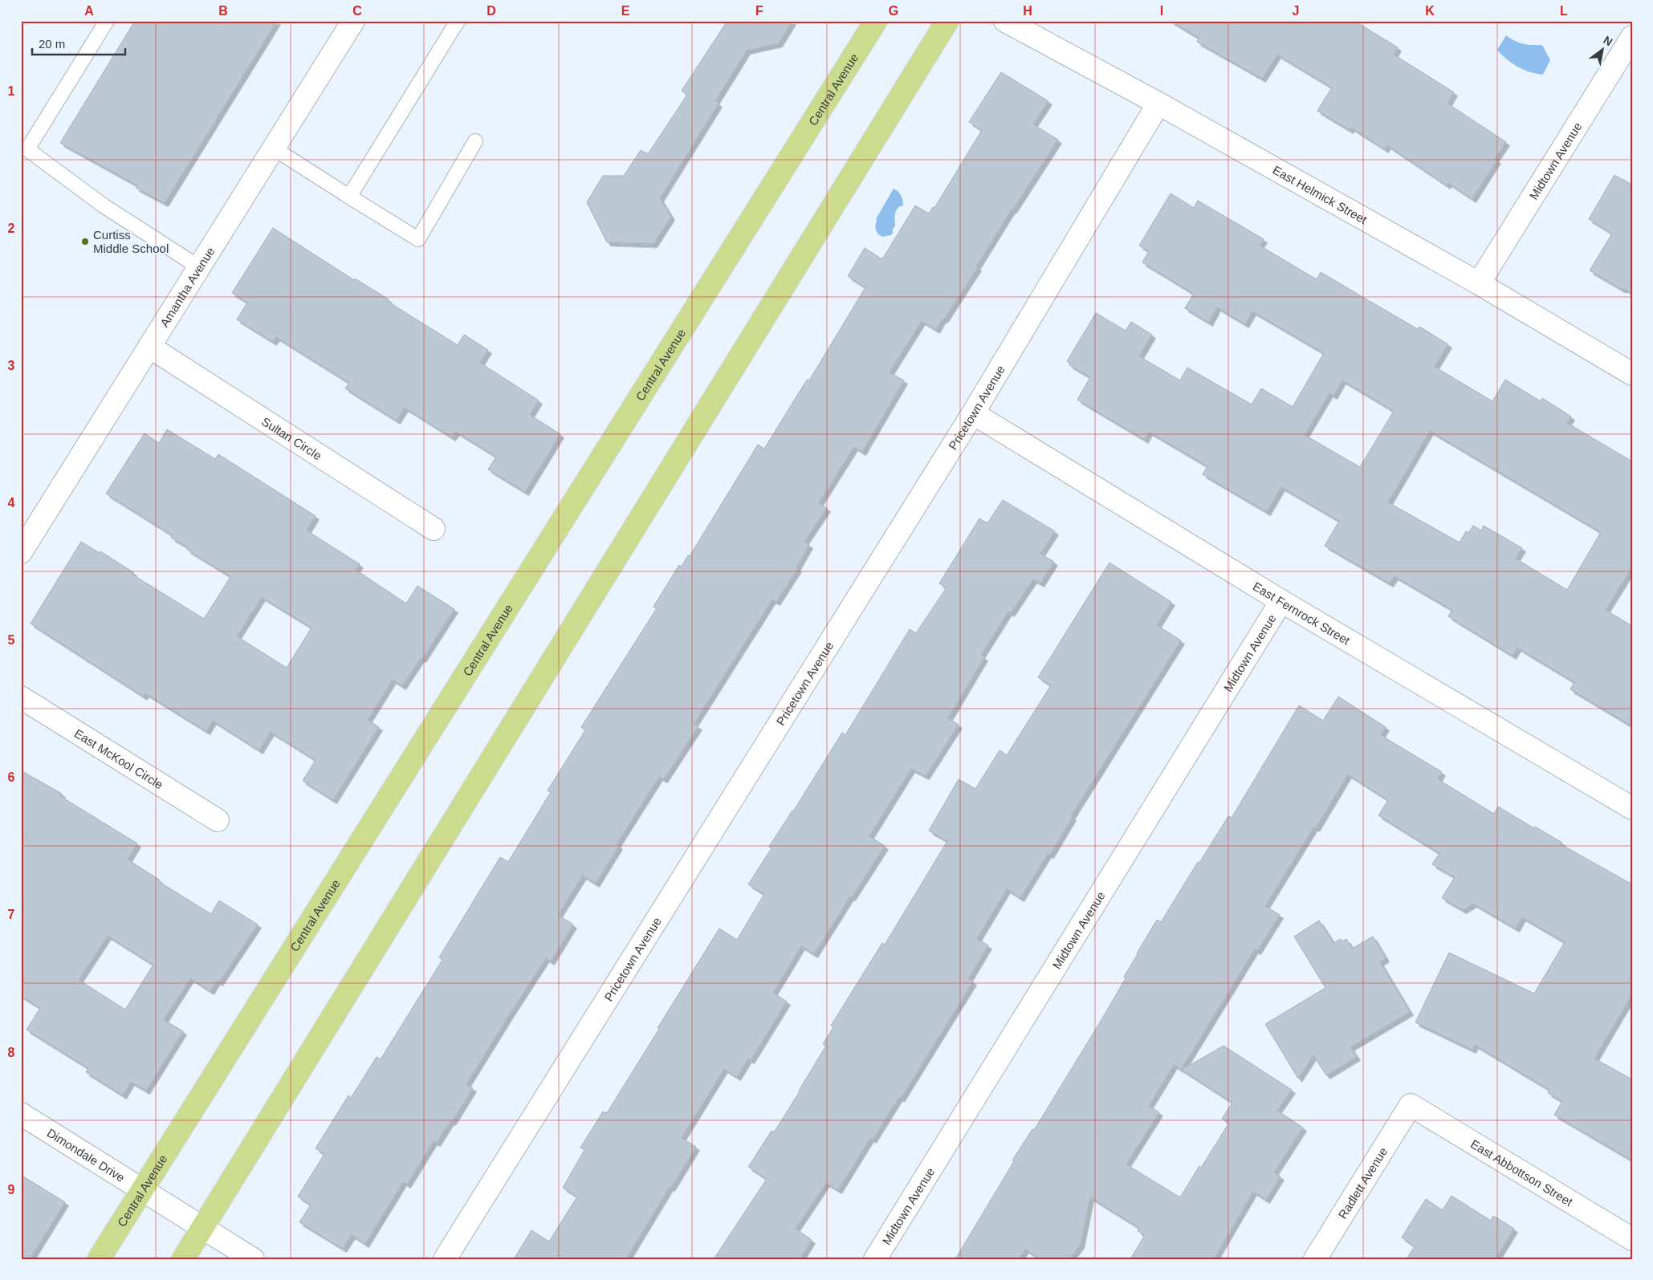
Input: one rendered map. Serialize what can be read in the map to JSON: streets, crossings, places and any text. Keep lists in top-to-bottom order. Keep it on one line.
{"streets":{"main road":["Central Avenue"],"street":["Midtown Avenue","East Helmick Street","Amantha Avenue","Pricetown Avenue","Sultan Circle","East Fernrock Street","East McKool Circle","Dimondale Drive","East Abbottson Street","Radlett Avenue"]},"crossings":[["Central Avenue","Dimondale Drive"],["Midtown Avenue","East Helmick Street"],["Midtown Avenue","East Fernrock Street"],["East Helmick Street","Pricetown Avenue"],["Amantha Avenue","Sultan Circle"],["Pricetown Avenue","East Fernrock Street"],["East Abbottson Street","Radlett Avenue"]],"places":["Curtiss Middle School"],"scale_bar":"20 m","north":"top right","grid":{"columns":["A","B","C","D","E","F","G","H","I","J","K","L"],"rows":["1","2","3","4","5","6","7","8","9"]}}
